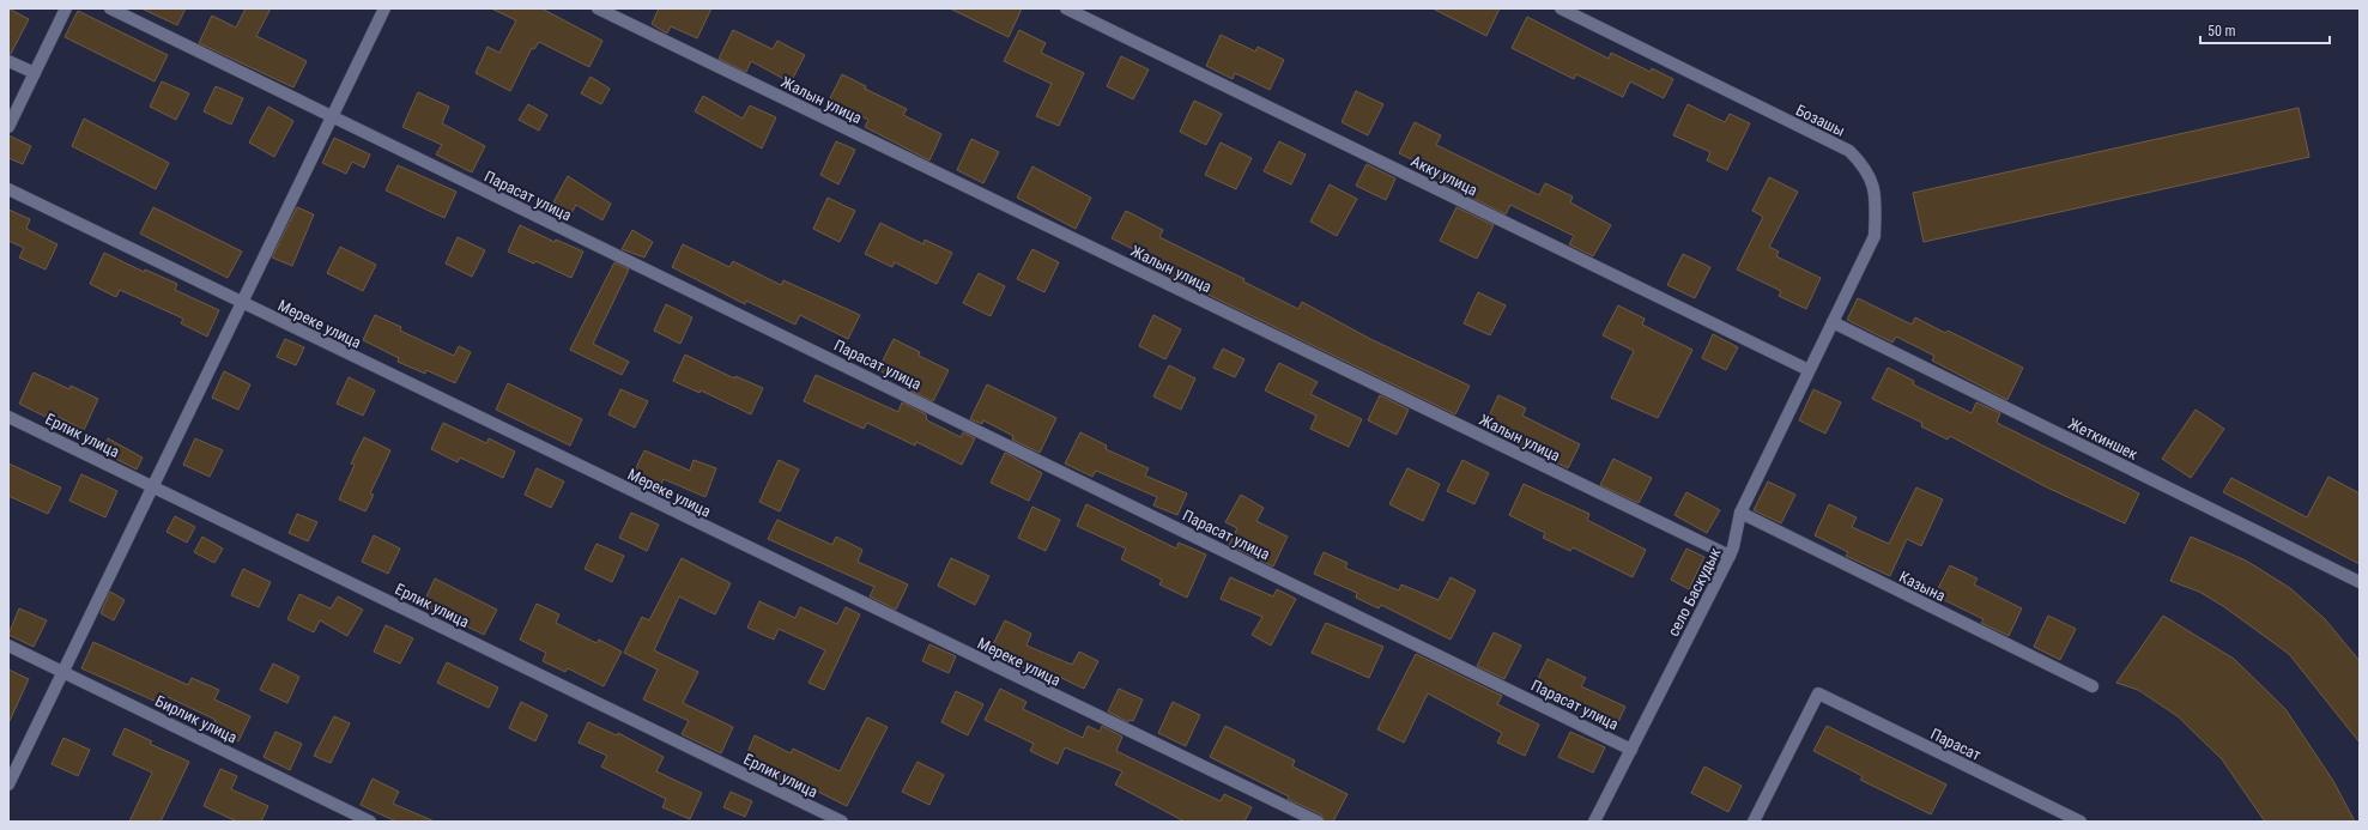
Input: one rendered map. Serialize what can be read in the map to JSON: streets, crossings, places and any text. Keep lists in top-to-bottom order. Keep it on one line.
{"streets":{"street":["Жалын улица","Бозашы","Акку улица","Парасат улица","Мереке улица","Ерлик улица","Жеткиншек","Казына","село Баскудык","Бирлик улица","Парасат"]},"crossings":[["Жалын улица","село Баскудык"],["Бозашы","Акку улица"],["Бозашы","Жеткиншек"],["Бозашы","село Баскудык"],["Акку улица","село Баскудык"],["Парасат улица","село Баскудык"],["Казына","село Баскудык"]],"scale_bar":"50 m"}
